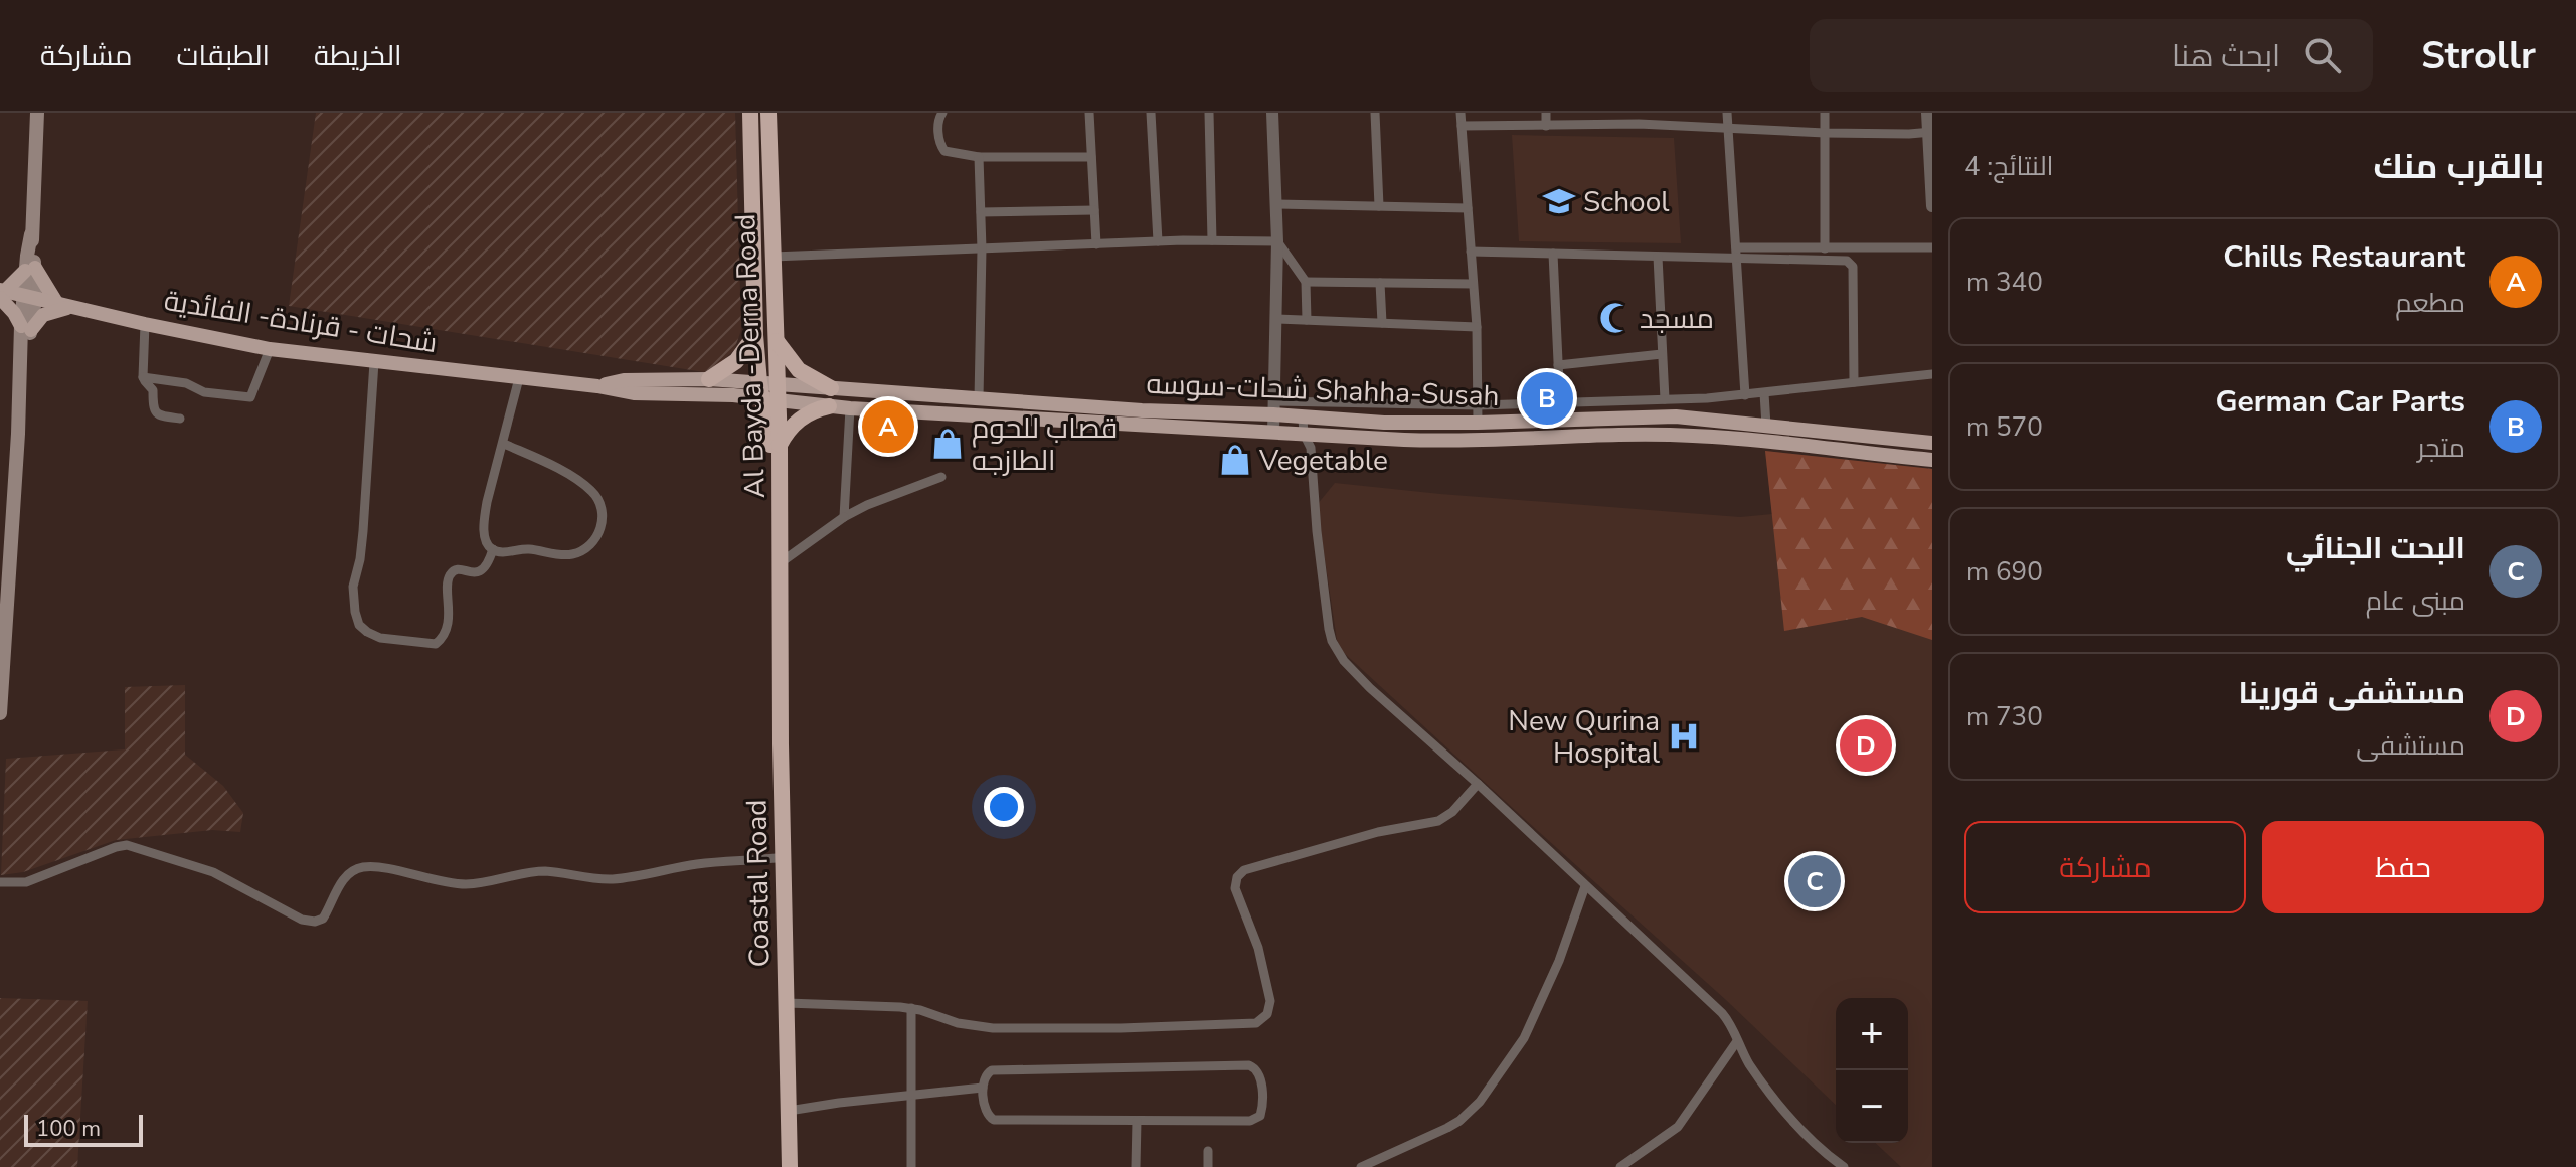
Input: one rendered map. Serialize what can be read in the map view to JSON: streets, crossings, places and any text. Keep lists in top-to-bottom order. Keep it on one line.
{"streets":{"highway":["Al Bayda -Derna Road","Coastal Road"],"main road":["شحات - قرنادة- الفائدية","شحات-سوسه Shahha-Susah"]},"crossings":[["Al Bayda -Derna Road","شحات-سوسه Shahha-Susah"],["Al Bayda -Derna Road","Coastal Road"]],"places":{"school or university":["School"],"mosque":["مسجد"],"shop":["قصاب للحوم الطازجه","Vegetable"],"hospital":["New Qurina Hospital"]},"scale_bar":"100 m","page":{"header":"Strollr","search":"ابحث هنا","nav":["الخريطة","الطبقات","مشاركة"],"heading":["بالقرب منك","النتائج: 4"],"list":[{"mark":"A","name":"Chills Restaurant","note":"مطعم","value":"340 m"},{"mark":"B","name":"German Car Parts","note":"متجر","value":"570 m"},{"mark":"C","name":"البحت الجنائي","note":"مبنى عام","value":"690 m"},{"mark":"D","name":"مستشفى قورينا","note":"مستشفى","value":"730 m"}],"pins":["B","A","D","C"],"buttons":["حفظ","مشاركة"],"map_buttons":["+","−"],"scale":"100 m"}}
